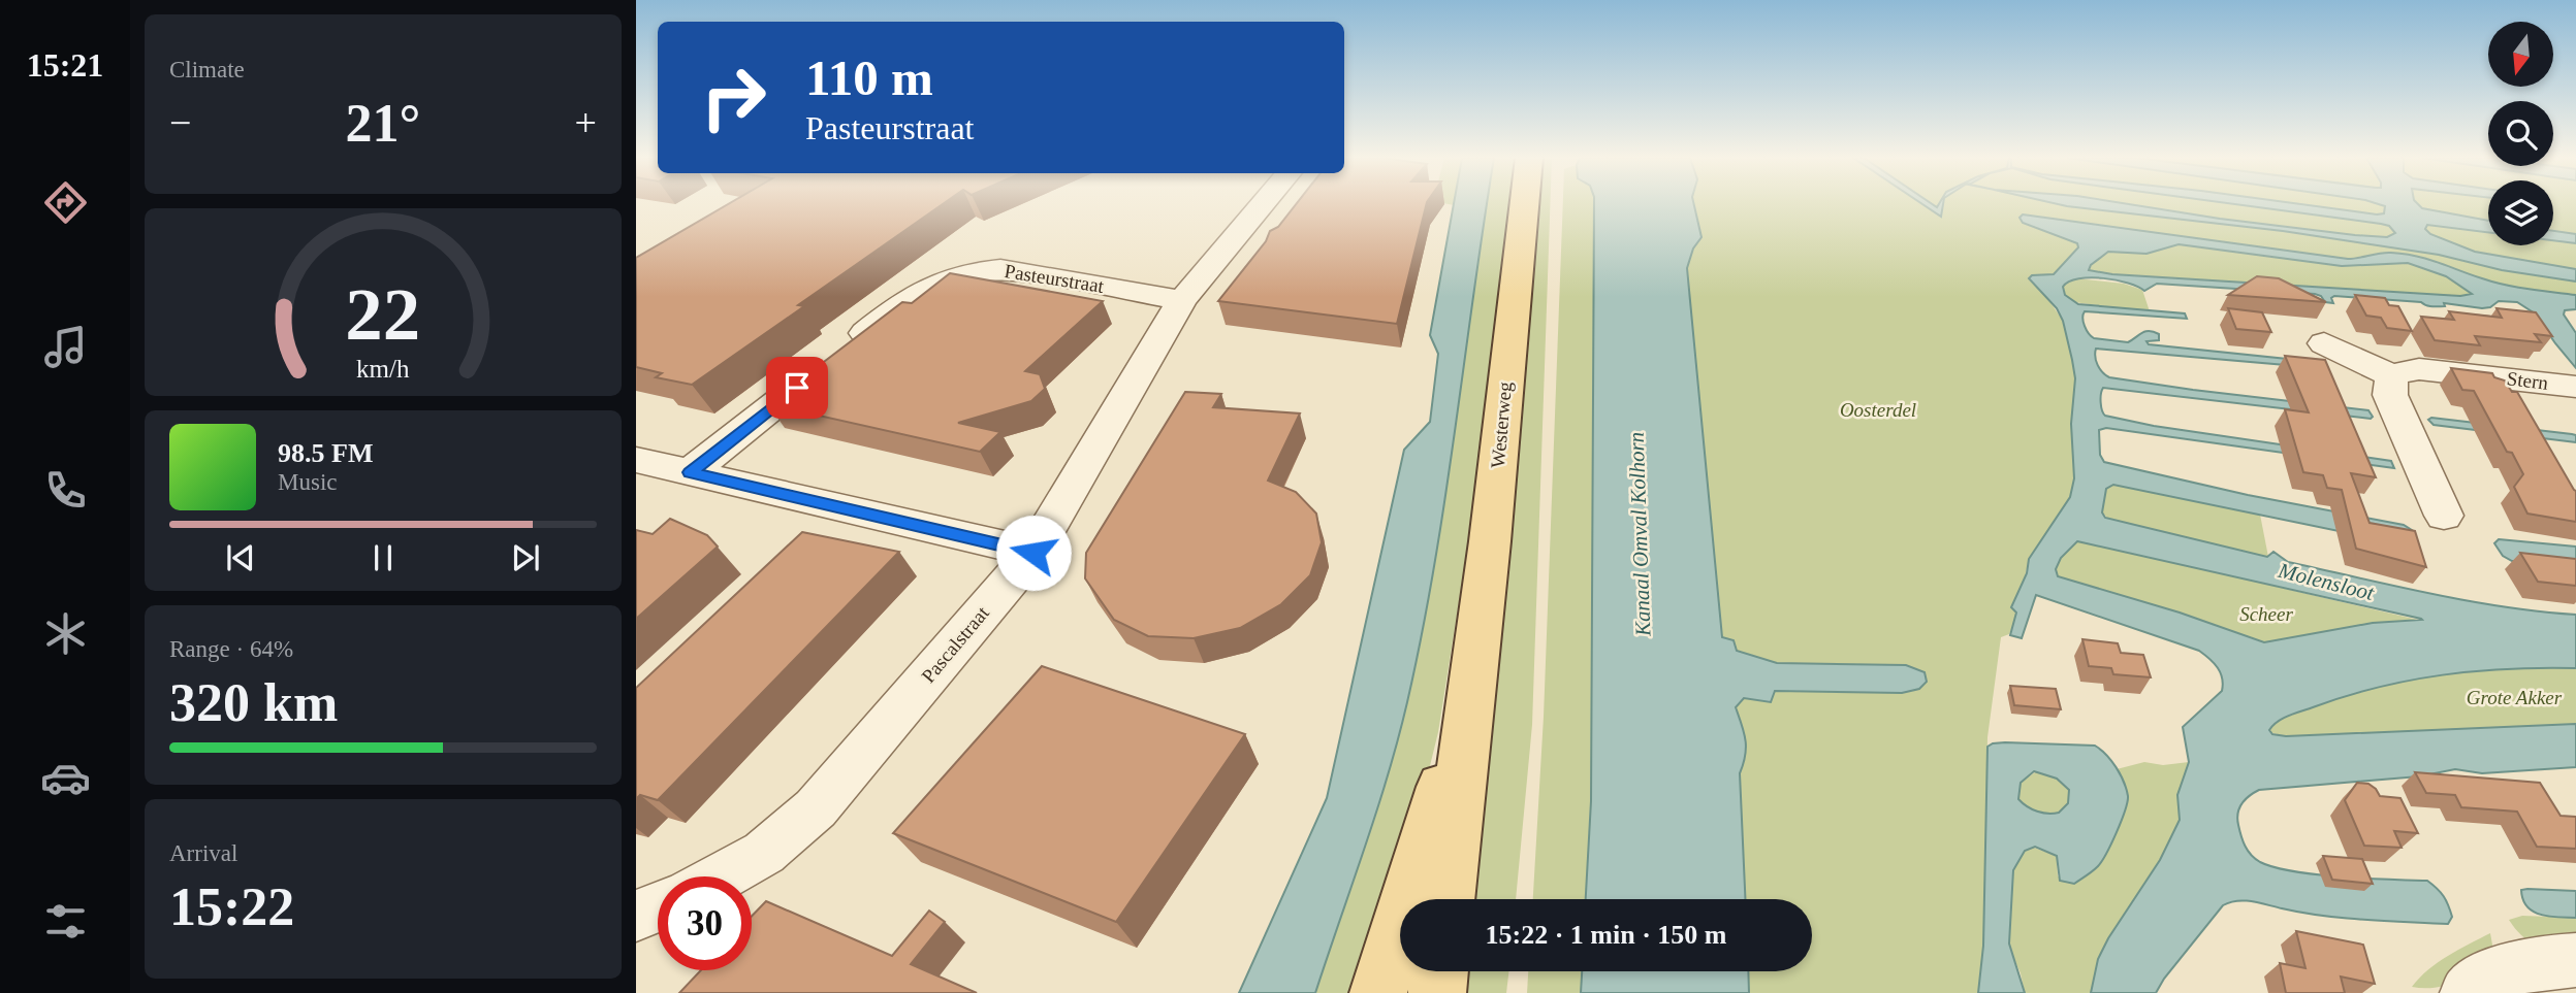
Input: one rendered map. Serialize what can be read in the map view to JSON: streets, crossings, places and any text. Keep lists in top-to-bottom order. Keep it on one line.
{"streets":{"main road":["Westerweg"],"street":["Pasteurstraat","Stern","Pascalstraat"]},"crossings":[["Pasteurstraat","Pascalstraat"]],"water":["Kanaal Omval Kolhorn","Molensloot"],"parks":["Oosterdel","Scheer","Grote Akker"],"north":"bottom","page":{"tabs":"15:21","tile":["Climate",["Range · 64%","320 km"],["Arrival","15:22"]],"turn":["110 m","Pasteurstraat"],"heat":["−","21°","+"],"song":["98.5 FM","Music"],"limit":"30","trip":"15:22 · 1 min · 150 m","gauge":["22","km/h"]}}
